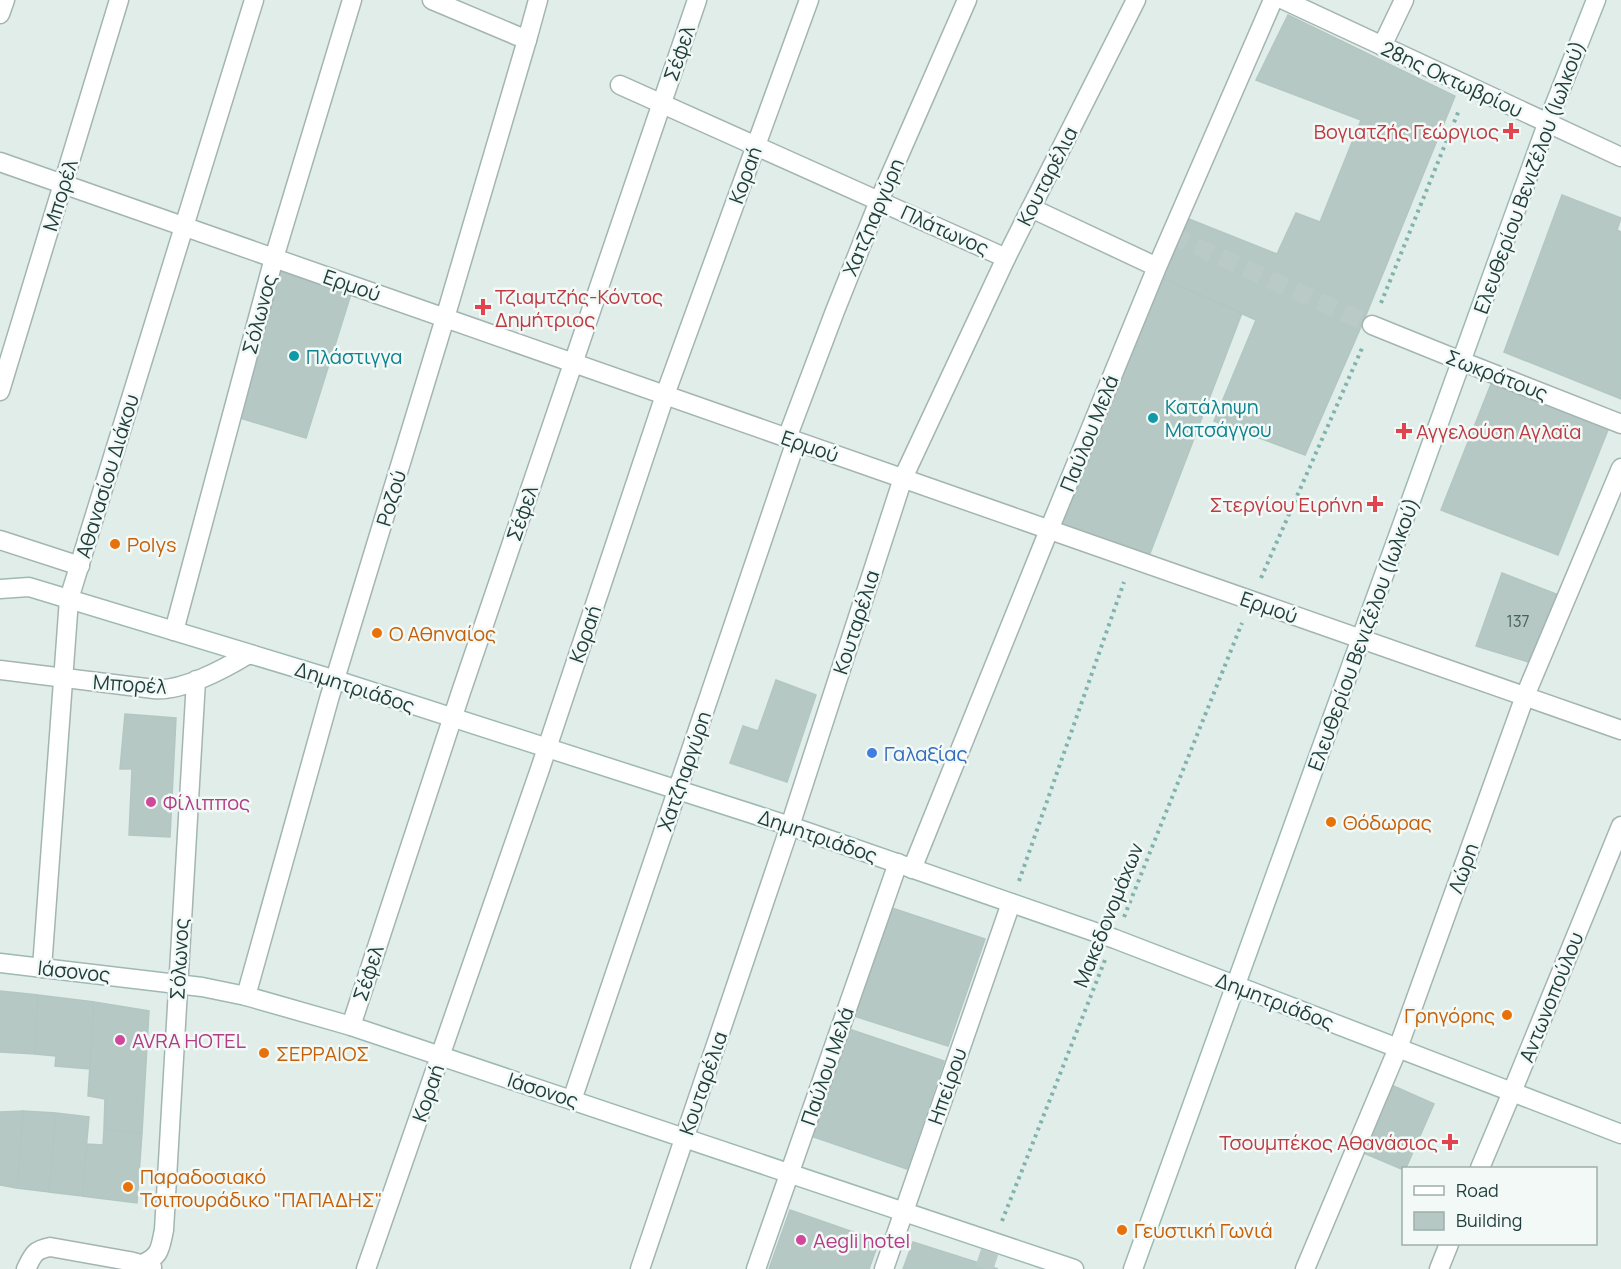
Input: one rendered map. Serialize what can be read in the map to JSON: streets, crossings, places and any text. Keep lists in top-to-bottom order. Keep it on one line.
{"streets":{"street":["Σέφελ","28ης Οκτωβρίου","Κοραή","Κουταρέλια","Ελευθερίου Βενιζέλου (Ιωλκού)","Μπορέλ","Χατζηαργύρη","Πλάτωνος","Ερμού","Σόλωνος","Σωκράτους","Παύλου Μελά","Αθανασίου Διάκου","Ροζού","Δημητριάδος","Λώρη","Ιάσονος","Αντωνοπούλου","Ηπείρου"],"path":["Μακεδονομάχων"]},"crossings":[["Σέφελ","Πλάτωνος"],["Σέφελ","Ερμού"],["Σέφελ","Δημητριάδος"],["Σέφελ","Ιάσονος"],["28ης Οκτωβρίου","Ελευθερίου Βενιζέλου (Ιωλκού)"],["Κοραή","Πλάτωνος"],["Κοραή","Ερμού"],["Κοραή","Δημητριάδος"],["Κοραή","Ιάσονος"],["Κουταρέλια","Πλάτωνος"],["Κουταρέλια","Ερμού"],["Κουταρέλια","Δημητριάδος"],["Κουταρέλια","Ιάσονος"],["Ελευθερίου Βενιζέλου (Ιωλκού)","Ερμού"],["Ελευθερίου Βενιζέλου (Ιωλκού)","Σωκράτους"],["Ελευθερίου Βενιζέλου (Ιωλκού)","Δημητριάδος"],["Μπορέλ","Ερμού"],["Μπορέλ","Σόλωνος"],["Μπορέλ","Αθανασίου Διάκου"],["Μπορέλ","Δημητριάδος"],["Χατζηαργύρη","Πλάτωνος"],["Χατζηαργύρη","Ερμού"],["Χατζηαργύρη","Δημητριάδος"],["Χατζηαργύρη","Ιάσονος"],["Ερμού","Σόλωνος"],["Ερμού","Παύλου Μελά"],["Ερμού","Αθανασίου Διάκου"],["Ερμού","Ροζού"],["Ερμού","Λώρη"],["Ερμού","Μακεδονομάχων"],["Σόλωνος","Δημητριάδος"],["Σόλωνος","Ιάσονος"],["Παύλου Μελά","Δημητριάδος"],["Παύλου Μελά","Ιάσονος"],["Αθανασίου Διάκου","Δημητριάδος"],["Αθανασίου Διάκου","Ιάσονος"],["Ροζού","Δημητριάδος"],["Ροζού","Ιάσονος"],["Δημητριάδος","Λώρη"],["Δημητριάδος","Μακεδονομάχων"],["Δημητριάδος","Αντωνοπούλου"],["Δημητριάδος","Ηπείρου"],["Μακεδονομάχων","Ιάσονος"],["Ιάσονος","Ηπείρου"]],"places":{"health":["Βογιατζής Γεώργιος","Τζιαμτζής-Κόντος Δημήτριος","Αγγελούση Αγλαϊα","Στεργίου Ειρήνη","Τσουμπέκος Αθανάσιος"],"other":["Πλάστιγγα","Κατάληψη Ματσάγγου","Polys","Ο Αθηναίος","Γαλαξίας","Φίλιππος","Θόδωρας","Γρηγόρης","AVRA HOTEL","ΣΕΡΡΑΙΟΣ","Παραδοσιακό Τσιπουράδικο \"ΠΑΠΑΔΗΣ\"","Γευστική Γωνιά","Aegli hotel"]},"house_numbers":["137"],"legend":["Road","Building"]}
